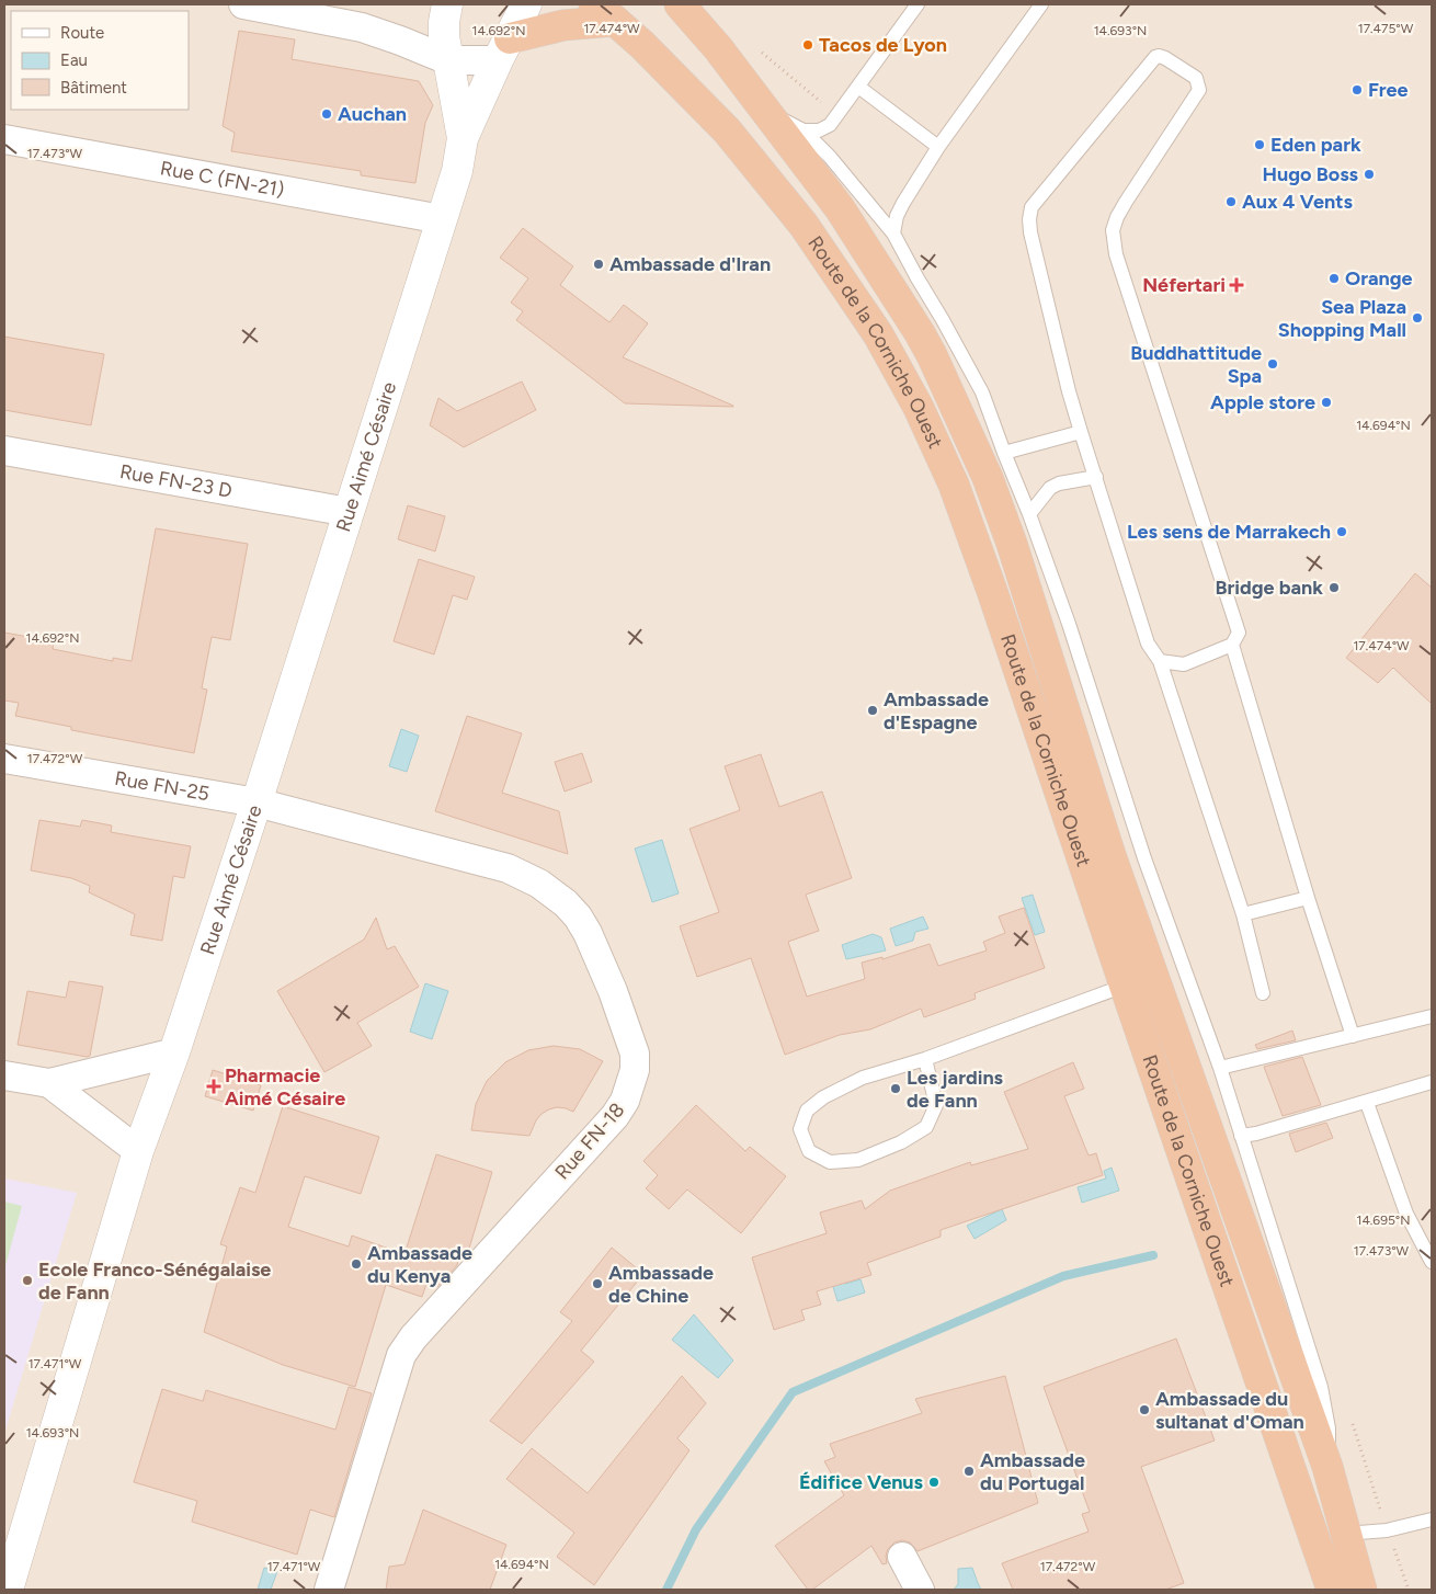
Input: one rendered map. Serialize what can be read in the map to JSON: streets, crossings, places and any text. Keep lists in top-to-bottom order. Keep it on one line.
{"streets":{"highway":["Route de la Corniche Ouest"],"street":["Rue C (FN-21)","Rue Aimé Césaire","Rue FN-23 D","Rue FN-25","Rue FN-18"]},"crossings":[["Rue C (FN-21)","Rue Aimé Césaire"],["Rue Aimé Césaire","Rue FN-23 D"],["Rue Aimé Césaire","Rue FN-25"],["Rue Aimé Césaire","Rue FN-18"],["Rue FN-25","Rue FN-18"]],"places":{"other":["Tacos de Lyon","Free","Auchan","Eden park","Hugo Boss","Aux 4 Vents","Ambassade d'Iran","Orange","Sea Plaza Shopping Mall","Buddhattitude Spa","Apple store","Les sens de Marrakech","Bridge bank","Ambassade d'Espagne","Les jardins de Fann","Ambassade du Kenya","Ecole Franco-Sénégalaise de Fann","Ambassade de Chine","Ambassade du sultanat d'Oman","Ambassade du Portugal","Édifice Venus"],"health":["Néfertari","Pharmacie Aimé Césaire"]},"legend":["Route","Eau","Bâtiment"],"coordinates":["17.475°W","17.474°W","14.692°N","14.693°N","17.473°W","14.694°N","17.472°W","14.695°N","17.471°W"]}
